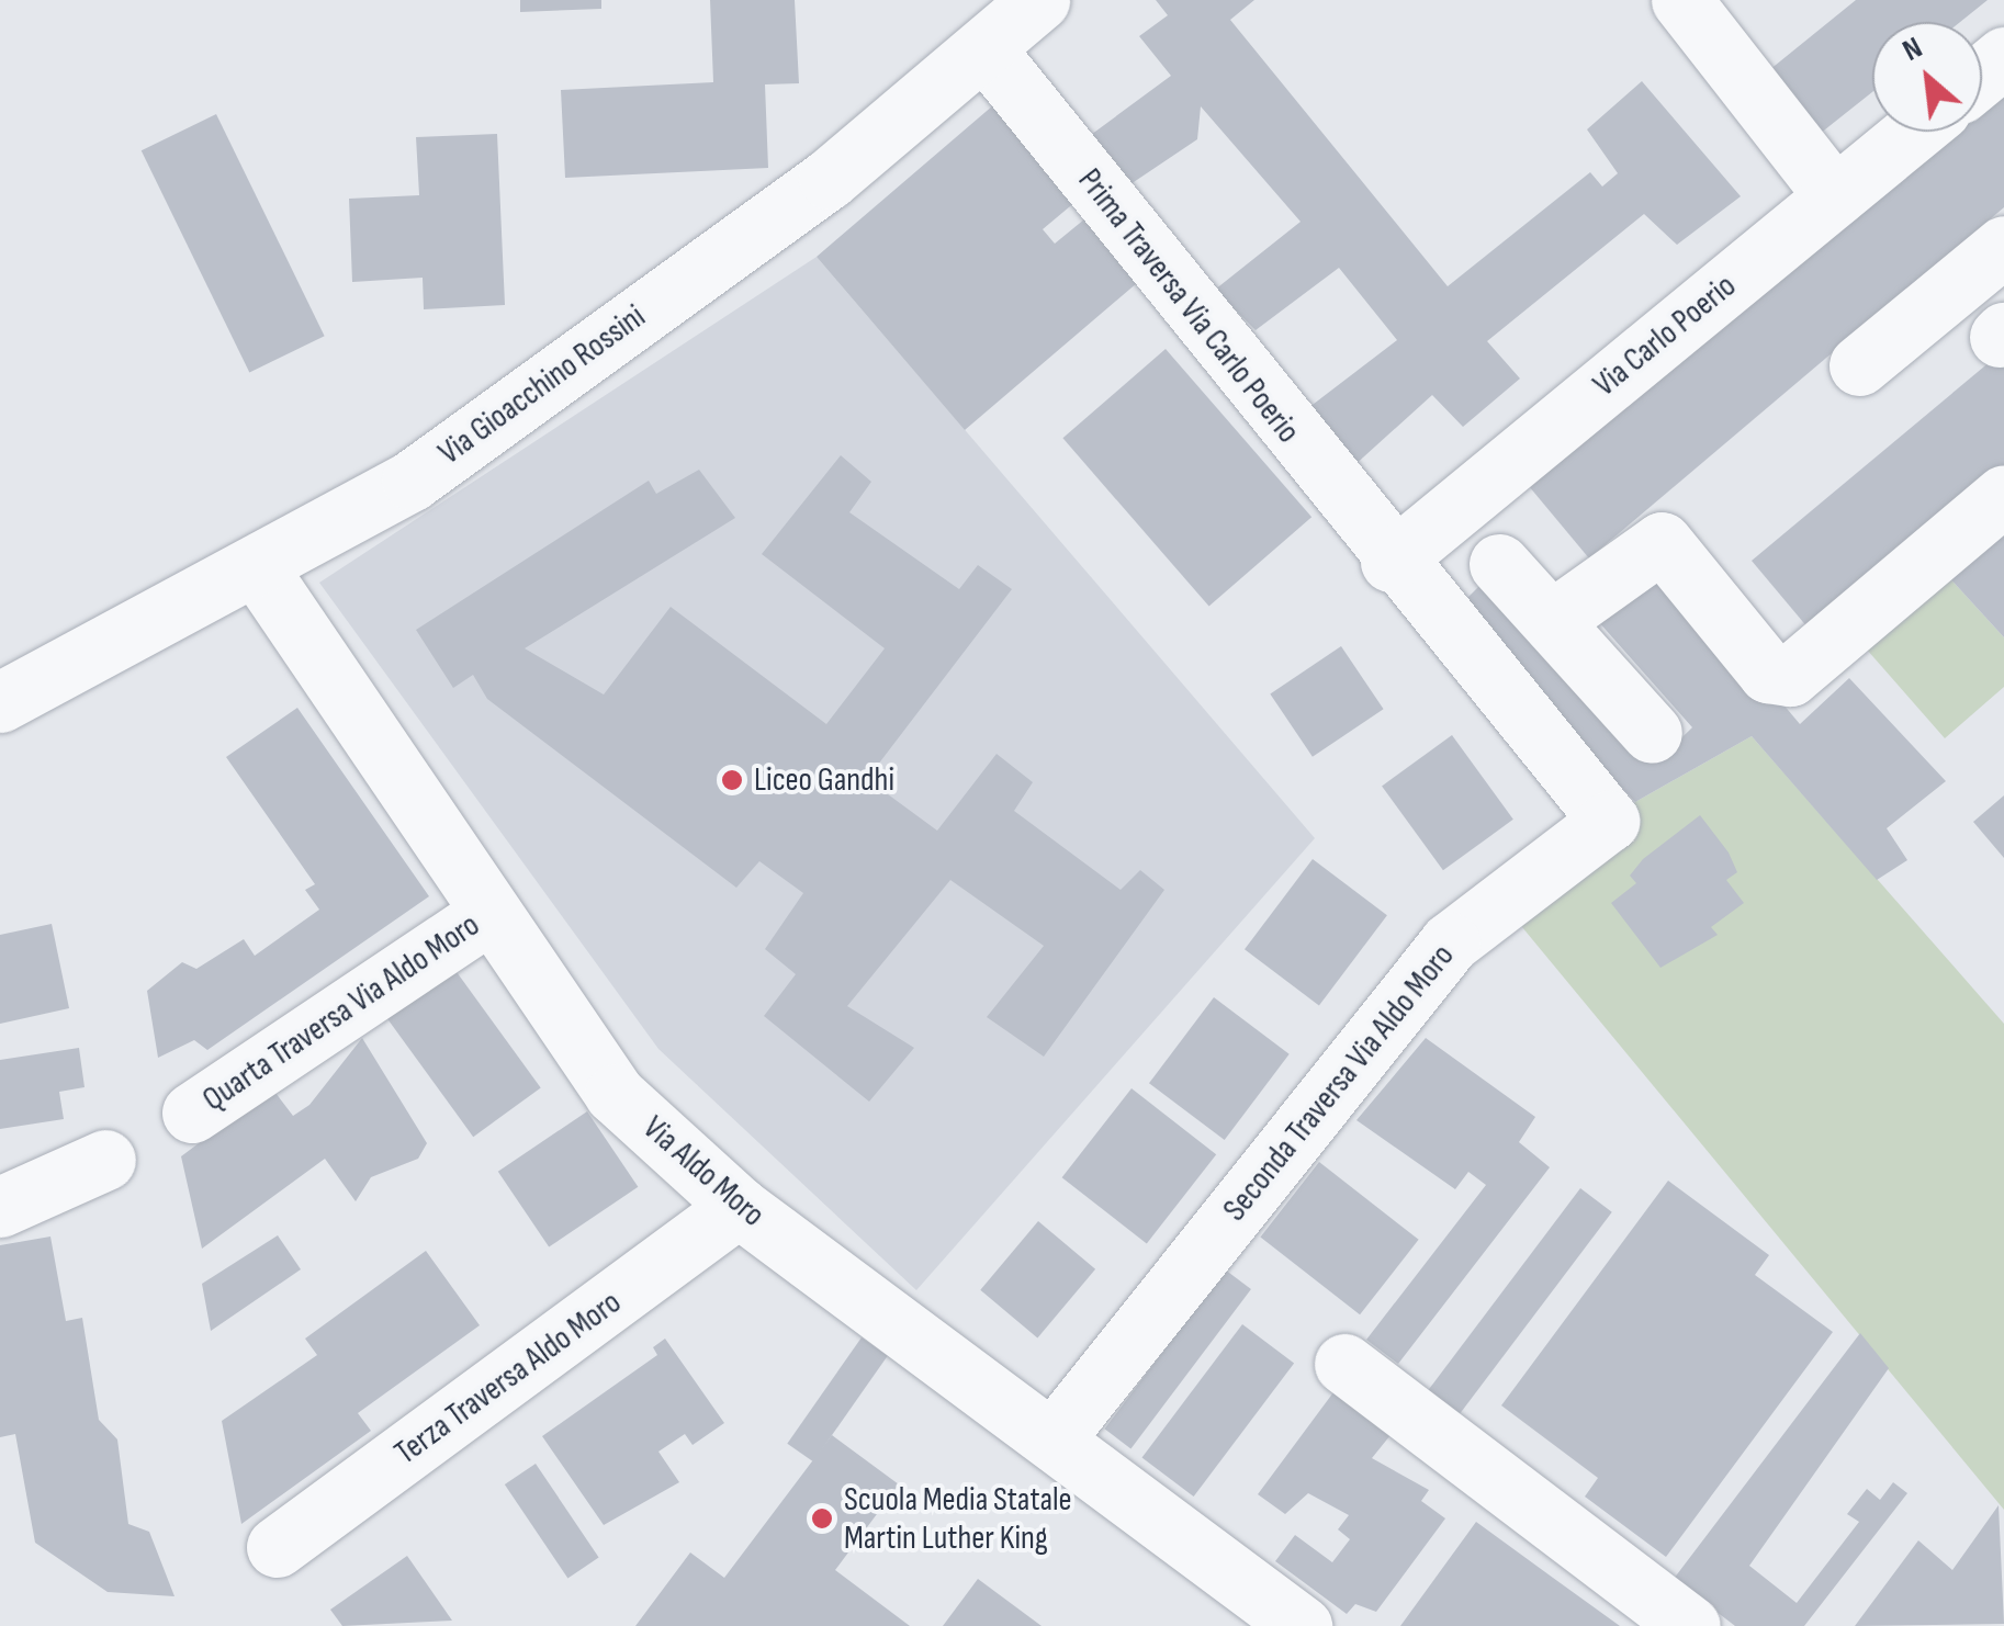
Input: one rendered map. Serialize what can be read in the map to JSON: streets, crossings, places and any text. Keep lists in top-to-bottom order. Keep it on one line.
{"streets":{"street":["Prima Traversa Via Carlo Poerio","Via Carlo Poerio","Via Gioacchino Rossini","Quarta Traversa Via Aldo Moro","Seconda Traversa Via Aldo Moro","Via Aldo Moro","Terza Traversa Aldo Moro"]},"crossings":[["Prima Traversa Via Carlo Poerio","Via Carlo Poerio"],["Prima Traversa Via Carlo Poerio","Via Gioacchino Rossini"],["Prima Traversa Via Carlo Poerio","Seconda Traversa Via Aldo Moro"],["Via Carlo Poerio","Seconda Traversa Via Aldo Moro"],["Via Gioacchino Rossini","Via Aldo Moro"],["Quarta Traversa Via Aldo Moro","Via Aldo Moro"],["Seconda Traversa Via Aldo Moro","Via Aldo Moro"],["Via Aldo Moro","Terza Traversa Aldo Moro"]],"places":["Liceo Gandhi","Scuola Media Statale Martin Luther King"],"north":"top left"}
